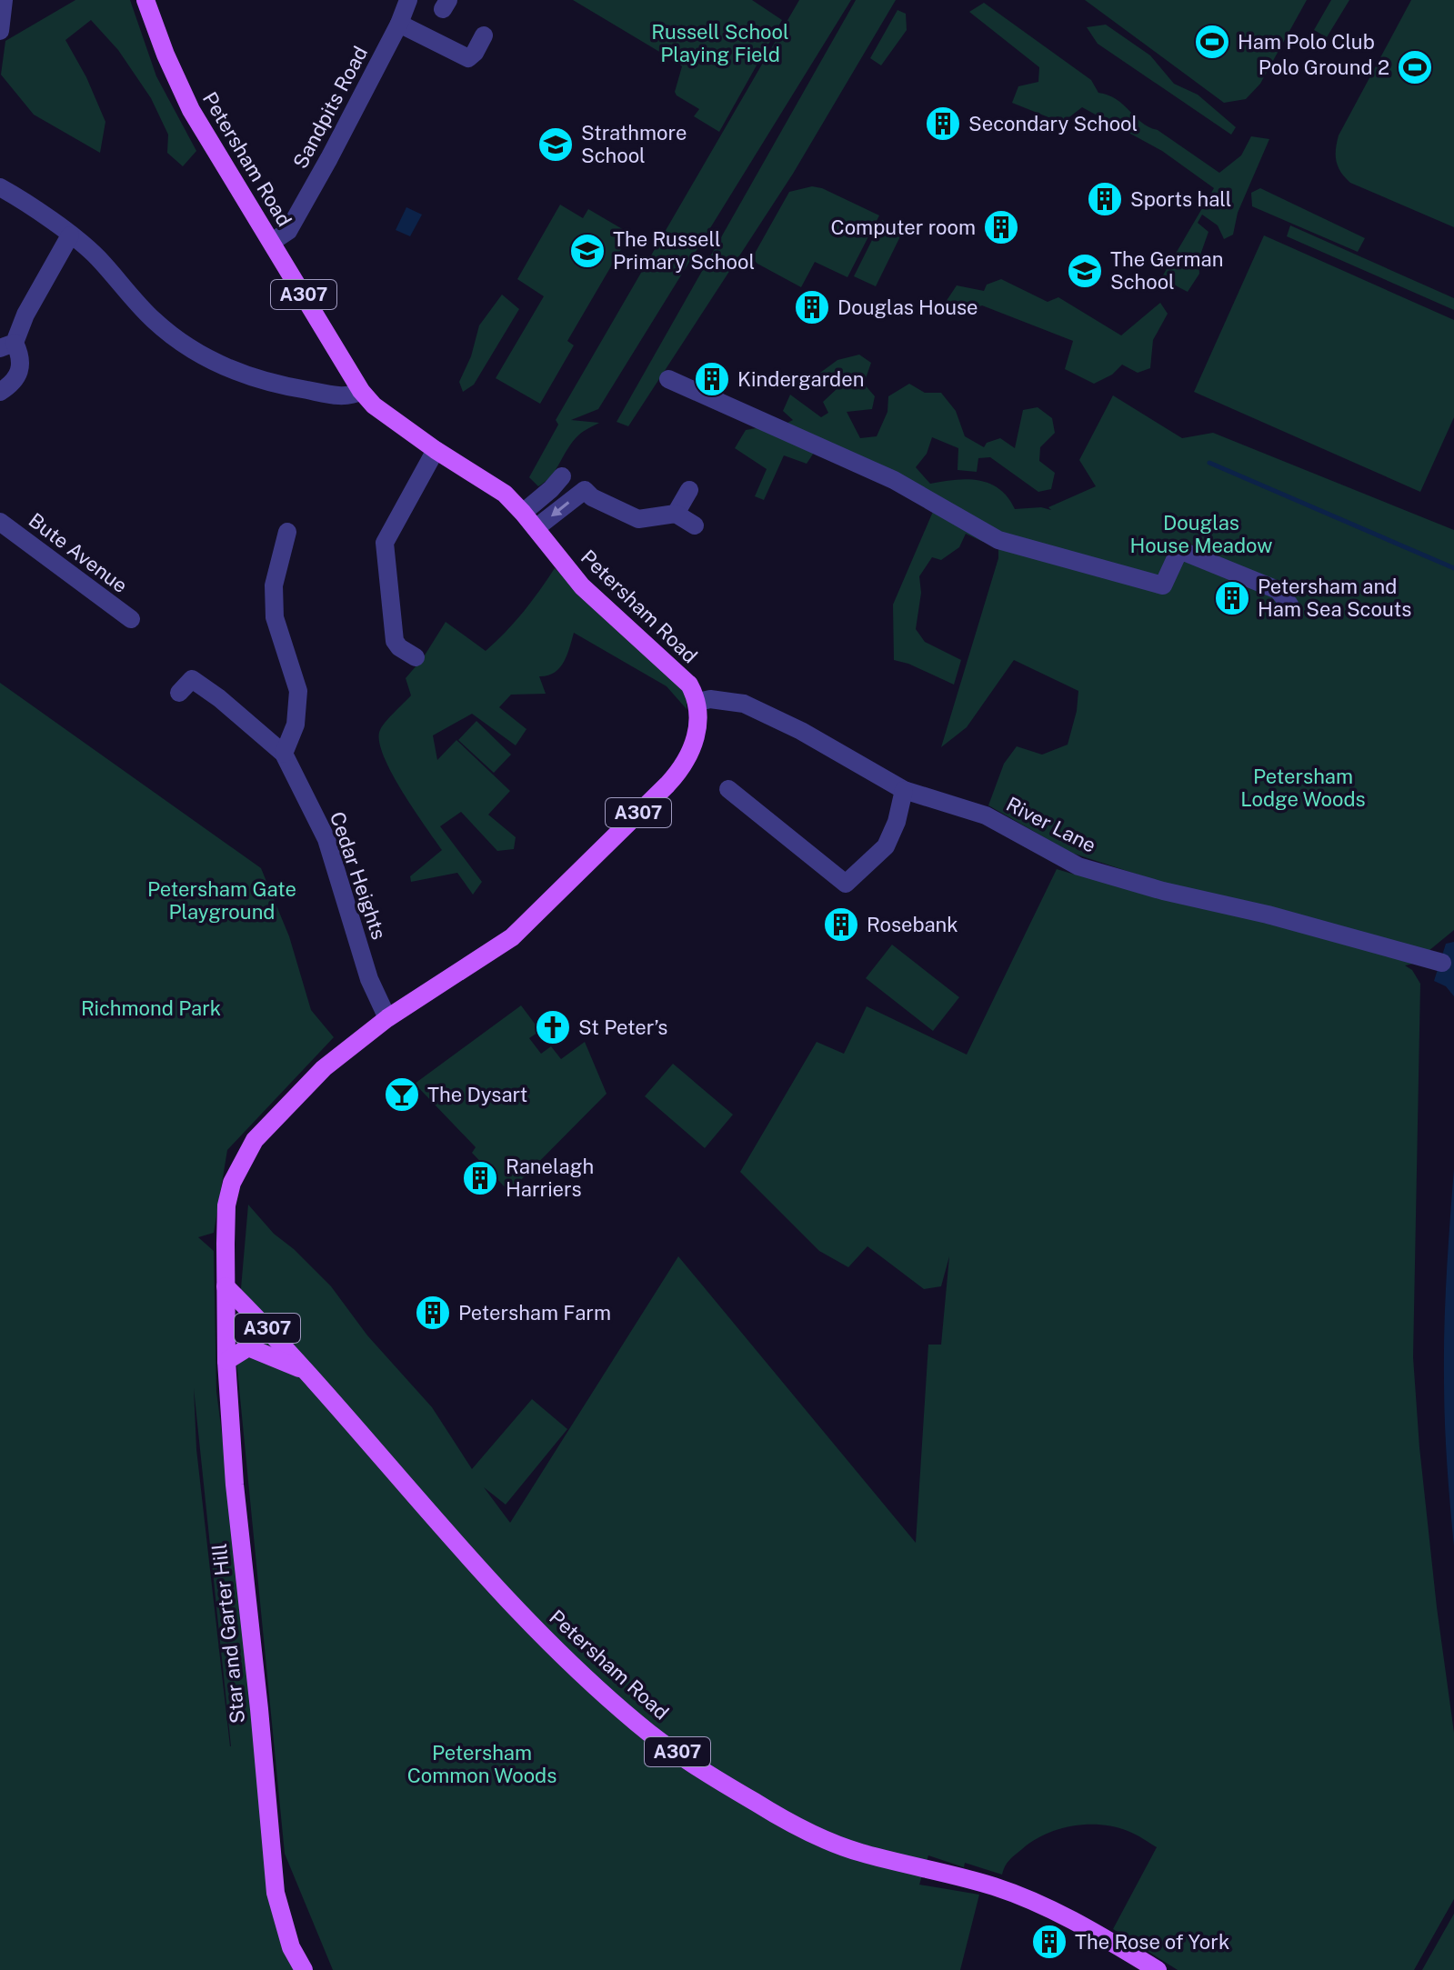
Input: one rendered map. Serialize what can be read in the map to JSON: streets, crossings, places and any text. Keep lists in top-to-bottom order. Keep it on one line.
{"streets":{"main road":["Petersham Road","A307","Star and Garter Hill"],"street":["Sandpits Road","Bute Avenue","River Lane","Cedar Heights"]},"crossings":[["Sandpits Road","Petersham Road"],["Petersham Road","A307"],["Petersham Road","River Lane"],["Petersham Road","Star and Garter Hill"],["A307","River Lane"],["A307","Cedar Heights"],["A307","Star and Garter Hill"]],"parks":["Russell School Playing Field","Douglas House Meadow","Petersham Lodge Woods","Petersham Gate Playground","Richmond Park","Petersham Common Woods"],"places":{"sports":["Ham Polo Club","Polo Ground 2"],"building":["Secondary School","Sports hall","Computer room","Douglas House","Kindergarden","Petersham and Ham Sea Scouts","Rosebank","Ranelagh Harriers","Petersham Farm","The Rose of York"],"school or university":["Strathmore School","The Russell Primary School","The German School"],"church":["St Peter’s"],"bar":["The Dysart"]}}
